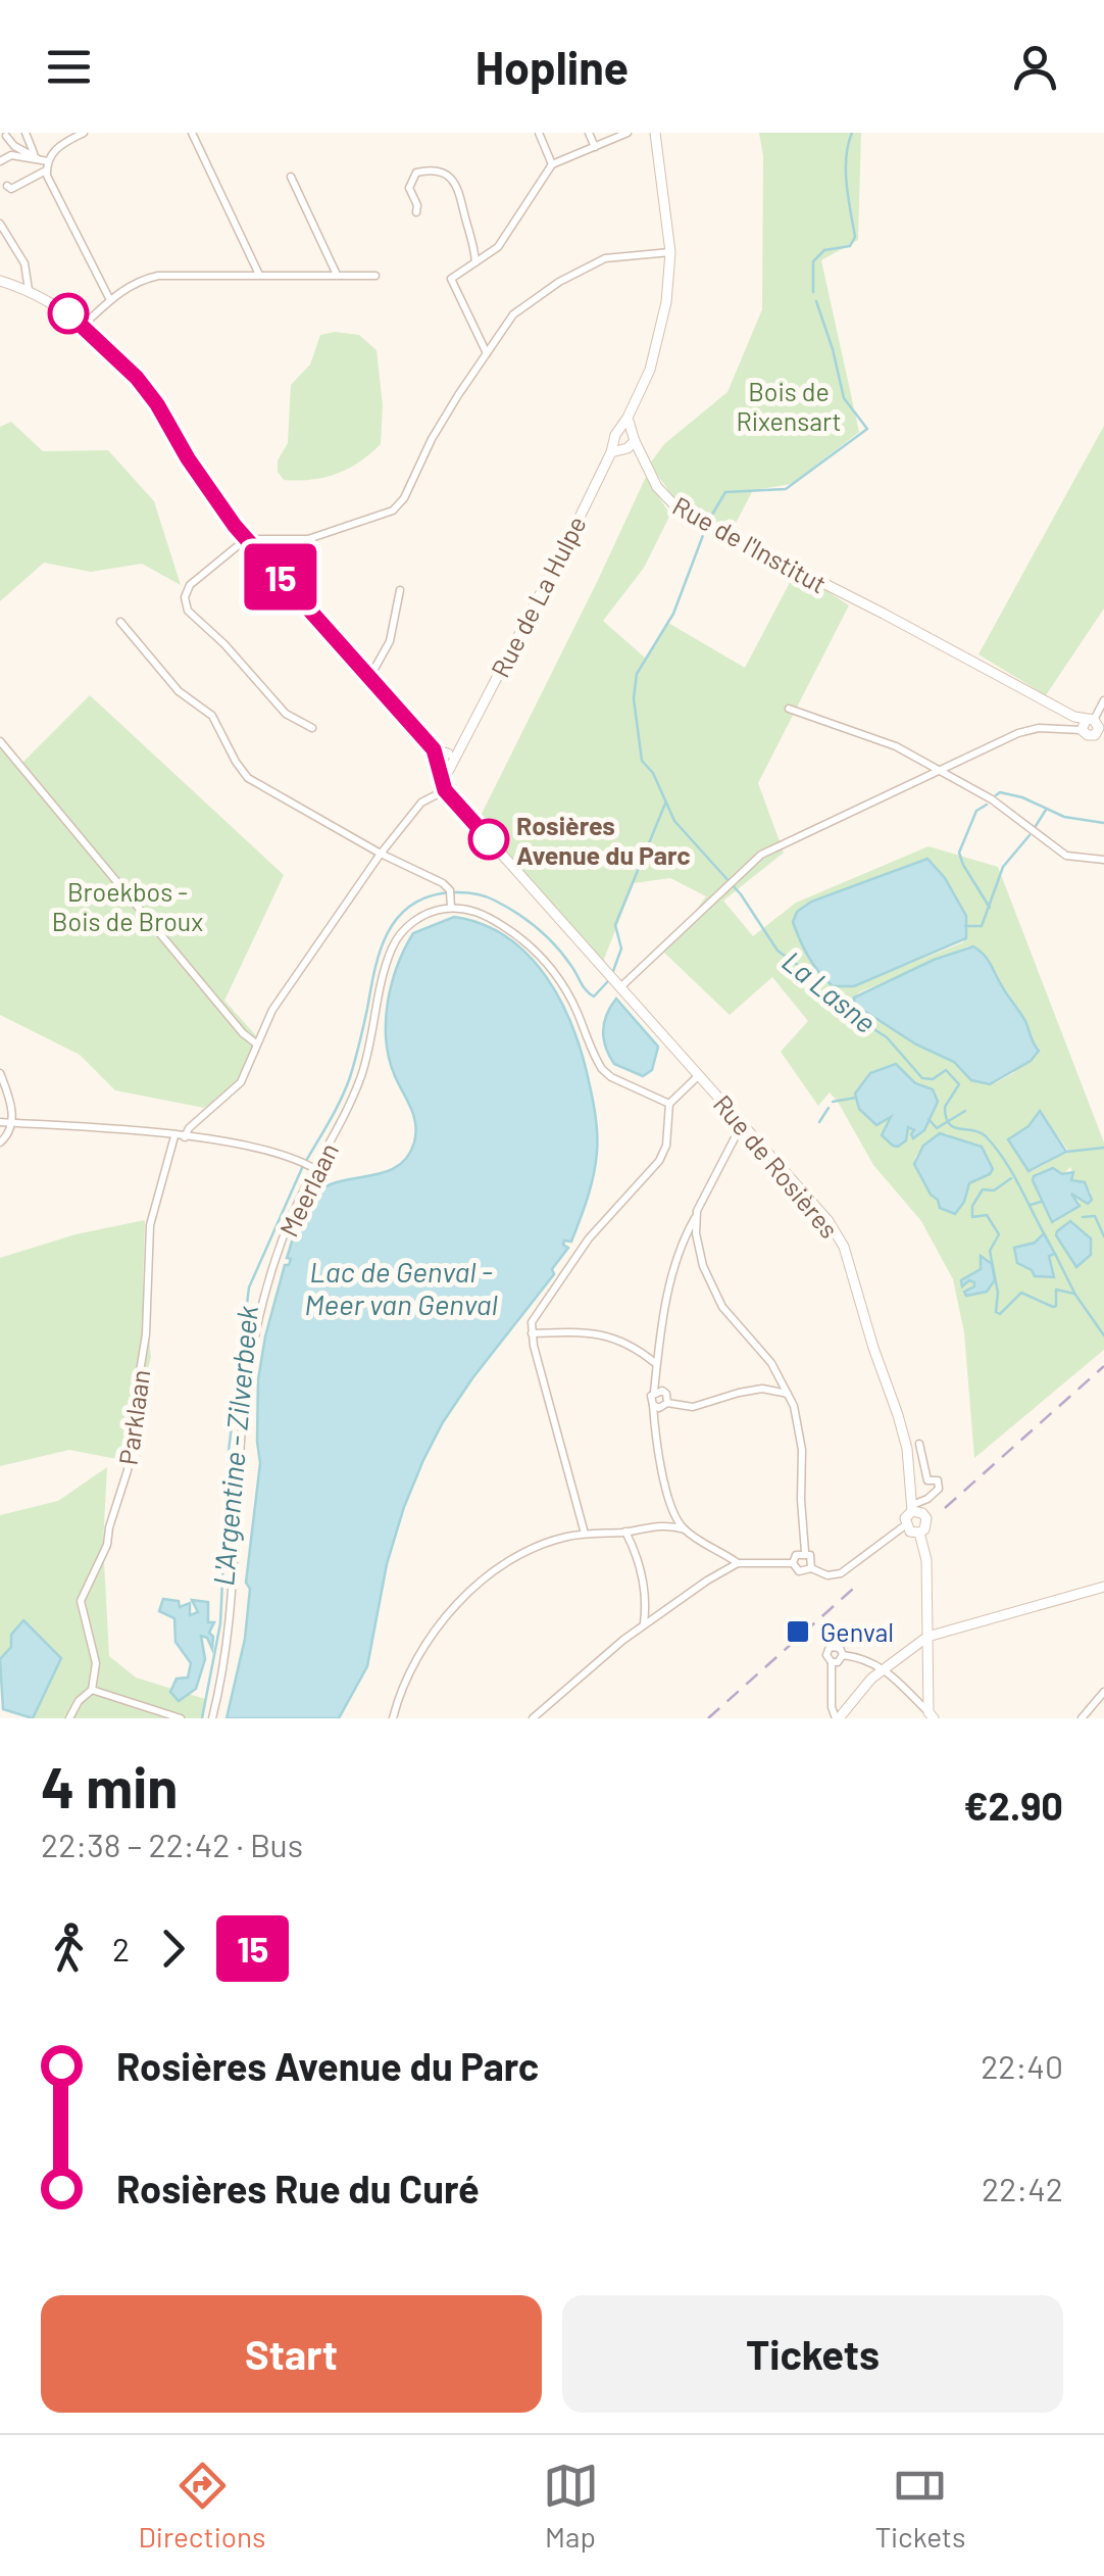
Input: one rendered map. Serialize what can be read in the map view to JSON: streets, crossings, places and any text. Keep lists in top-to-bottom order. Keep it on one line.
{"streets":{"street":["Rue de l'Institut","Rue de La Hulpe","Rue de Rosières","Meerlaan","Parklaan"]},"crossings":[["Rue de l'Institut","Rue de La Hulpe"]],"water":["La Lasne","Lac de Genval - Meer van Genval","L'Argentine - Zilverbeek"],"parks":["Bois de Rixensart","Broekbos - Bois de Broux"],"places":{"other":["Rosières Avenue du Parc"],"transit":["Genval"]},"lines":["bus line 15"],"page":{"header":"Hopline","on_map":"15","heading":["4 min","22:38 – 22:42 · Bus","€2.90"],"legs":["2","15"],"list":[{"name":"Rosières Avenue du Parc","value":"22:40"},{"name":"Rosières Rue du Curé","value":"22:42"}],"buttons":["Start","Tickets"],"tabs":["Directions","Map","Tickets"]}}
